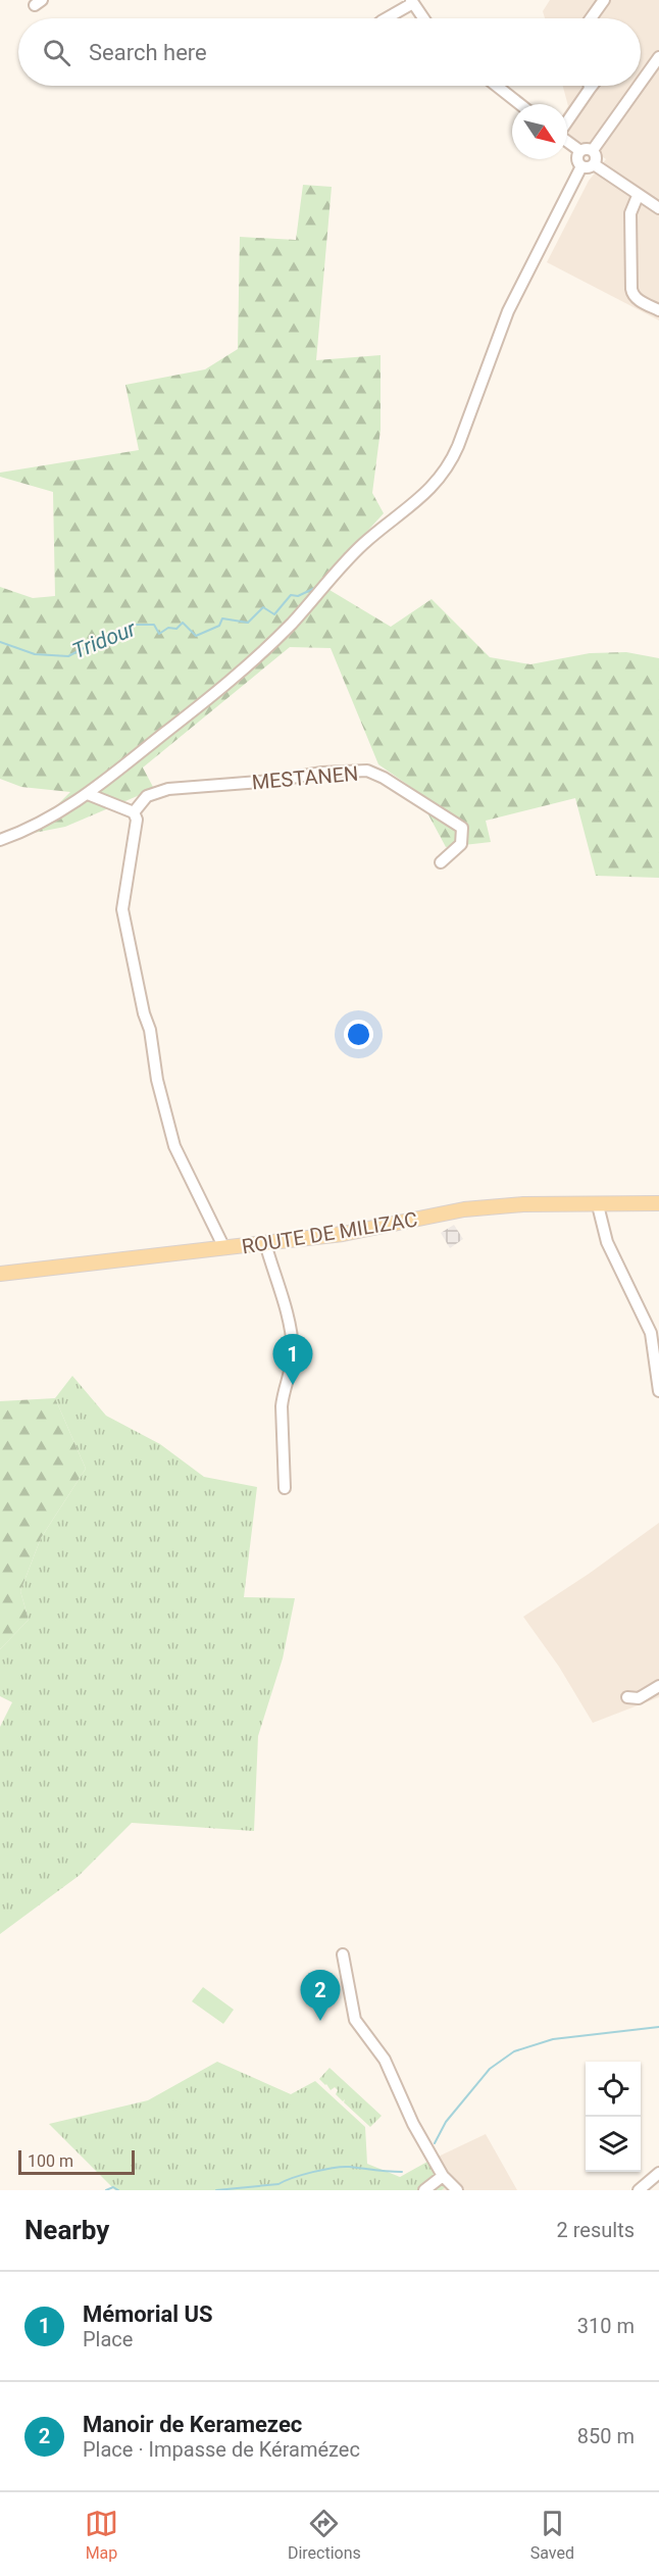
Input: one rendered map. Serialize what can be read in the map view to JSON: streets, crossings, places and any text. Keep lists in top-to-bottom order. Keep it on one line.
{"streets":{"main road":["ROUTE DE MILIZAC"],"street":["MESTANEN"]},"water":["Tridour"],"scale_bar":"100 m","north":"bottom right","page":{"search":"Search here","pins":["1","2"],"scale":"100 m","heading":["Nearby","2 results"],"list":[{"mark":"1","name":"Mémorial US","note":"Place","value":"310 m"},{"mark":"2","name":"Manoir de Keramezec","note":"Place · Impasse de Kéramézec","value":"850 m"}],"nav":["Map","Directions","Saved"]}}
